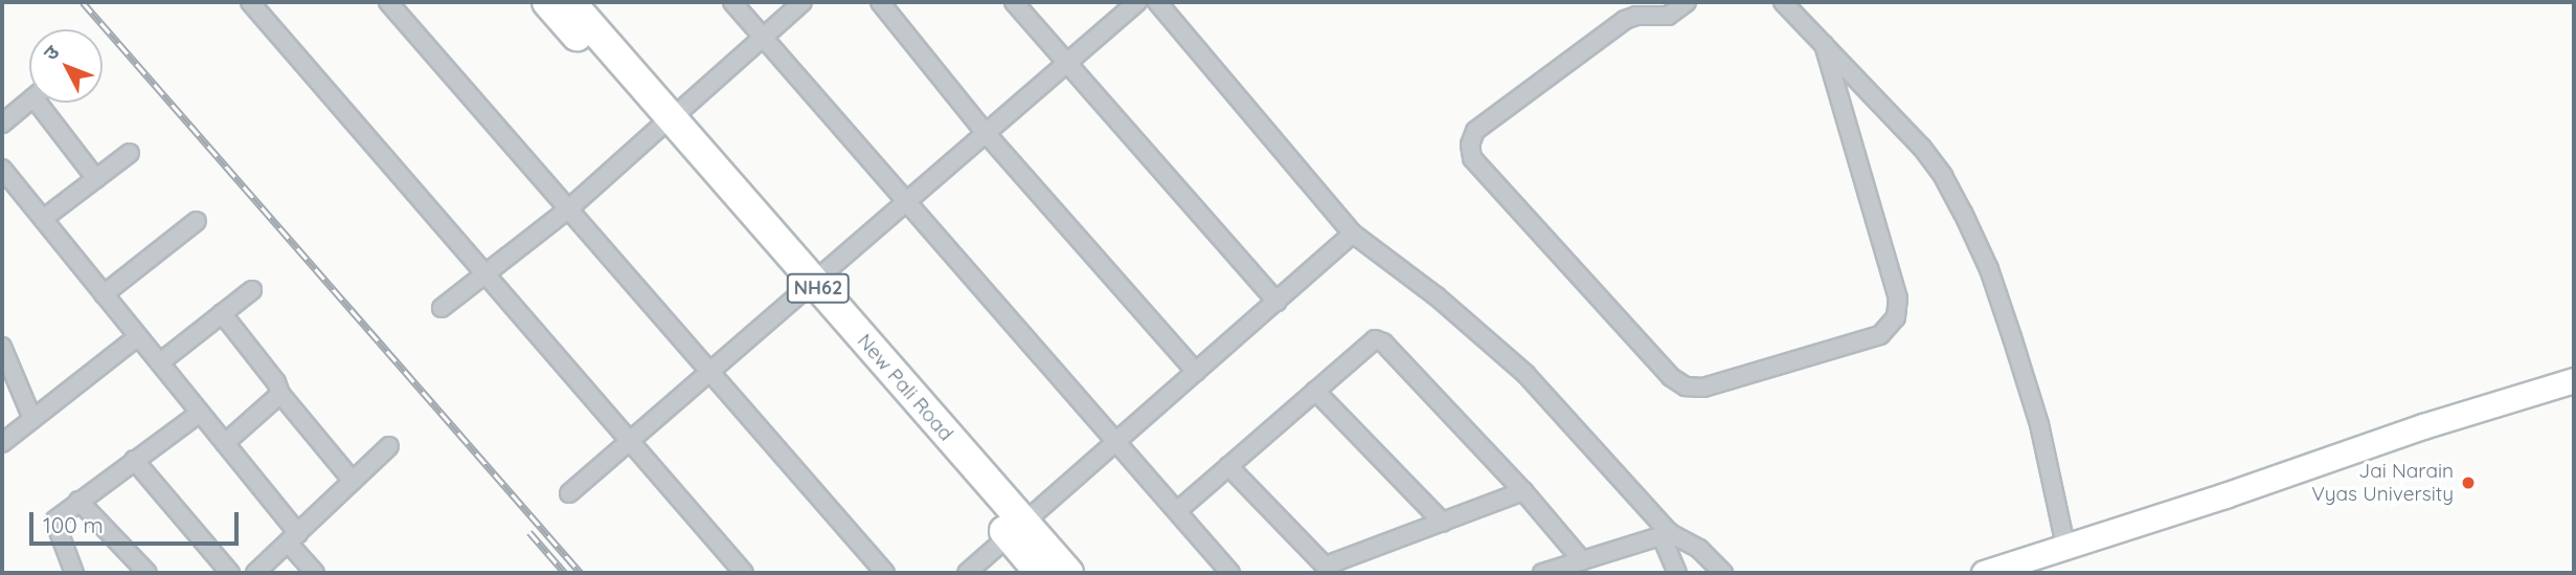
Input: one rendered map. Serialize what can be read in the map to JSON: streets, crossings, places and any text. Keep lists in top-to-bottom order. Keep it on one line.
{"streets":{"highway":["NH62","New Pali Road"]},"places":["Jai Narain Vyas University"],"scale_bar":"100 m","north":"top left"}
